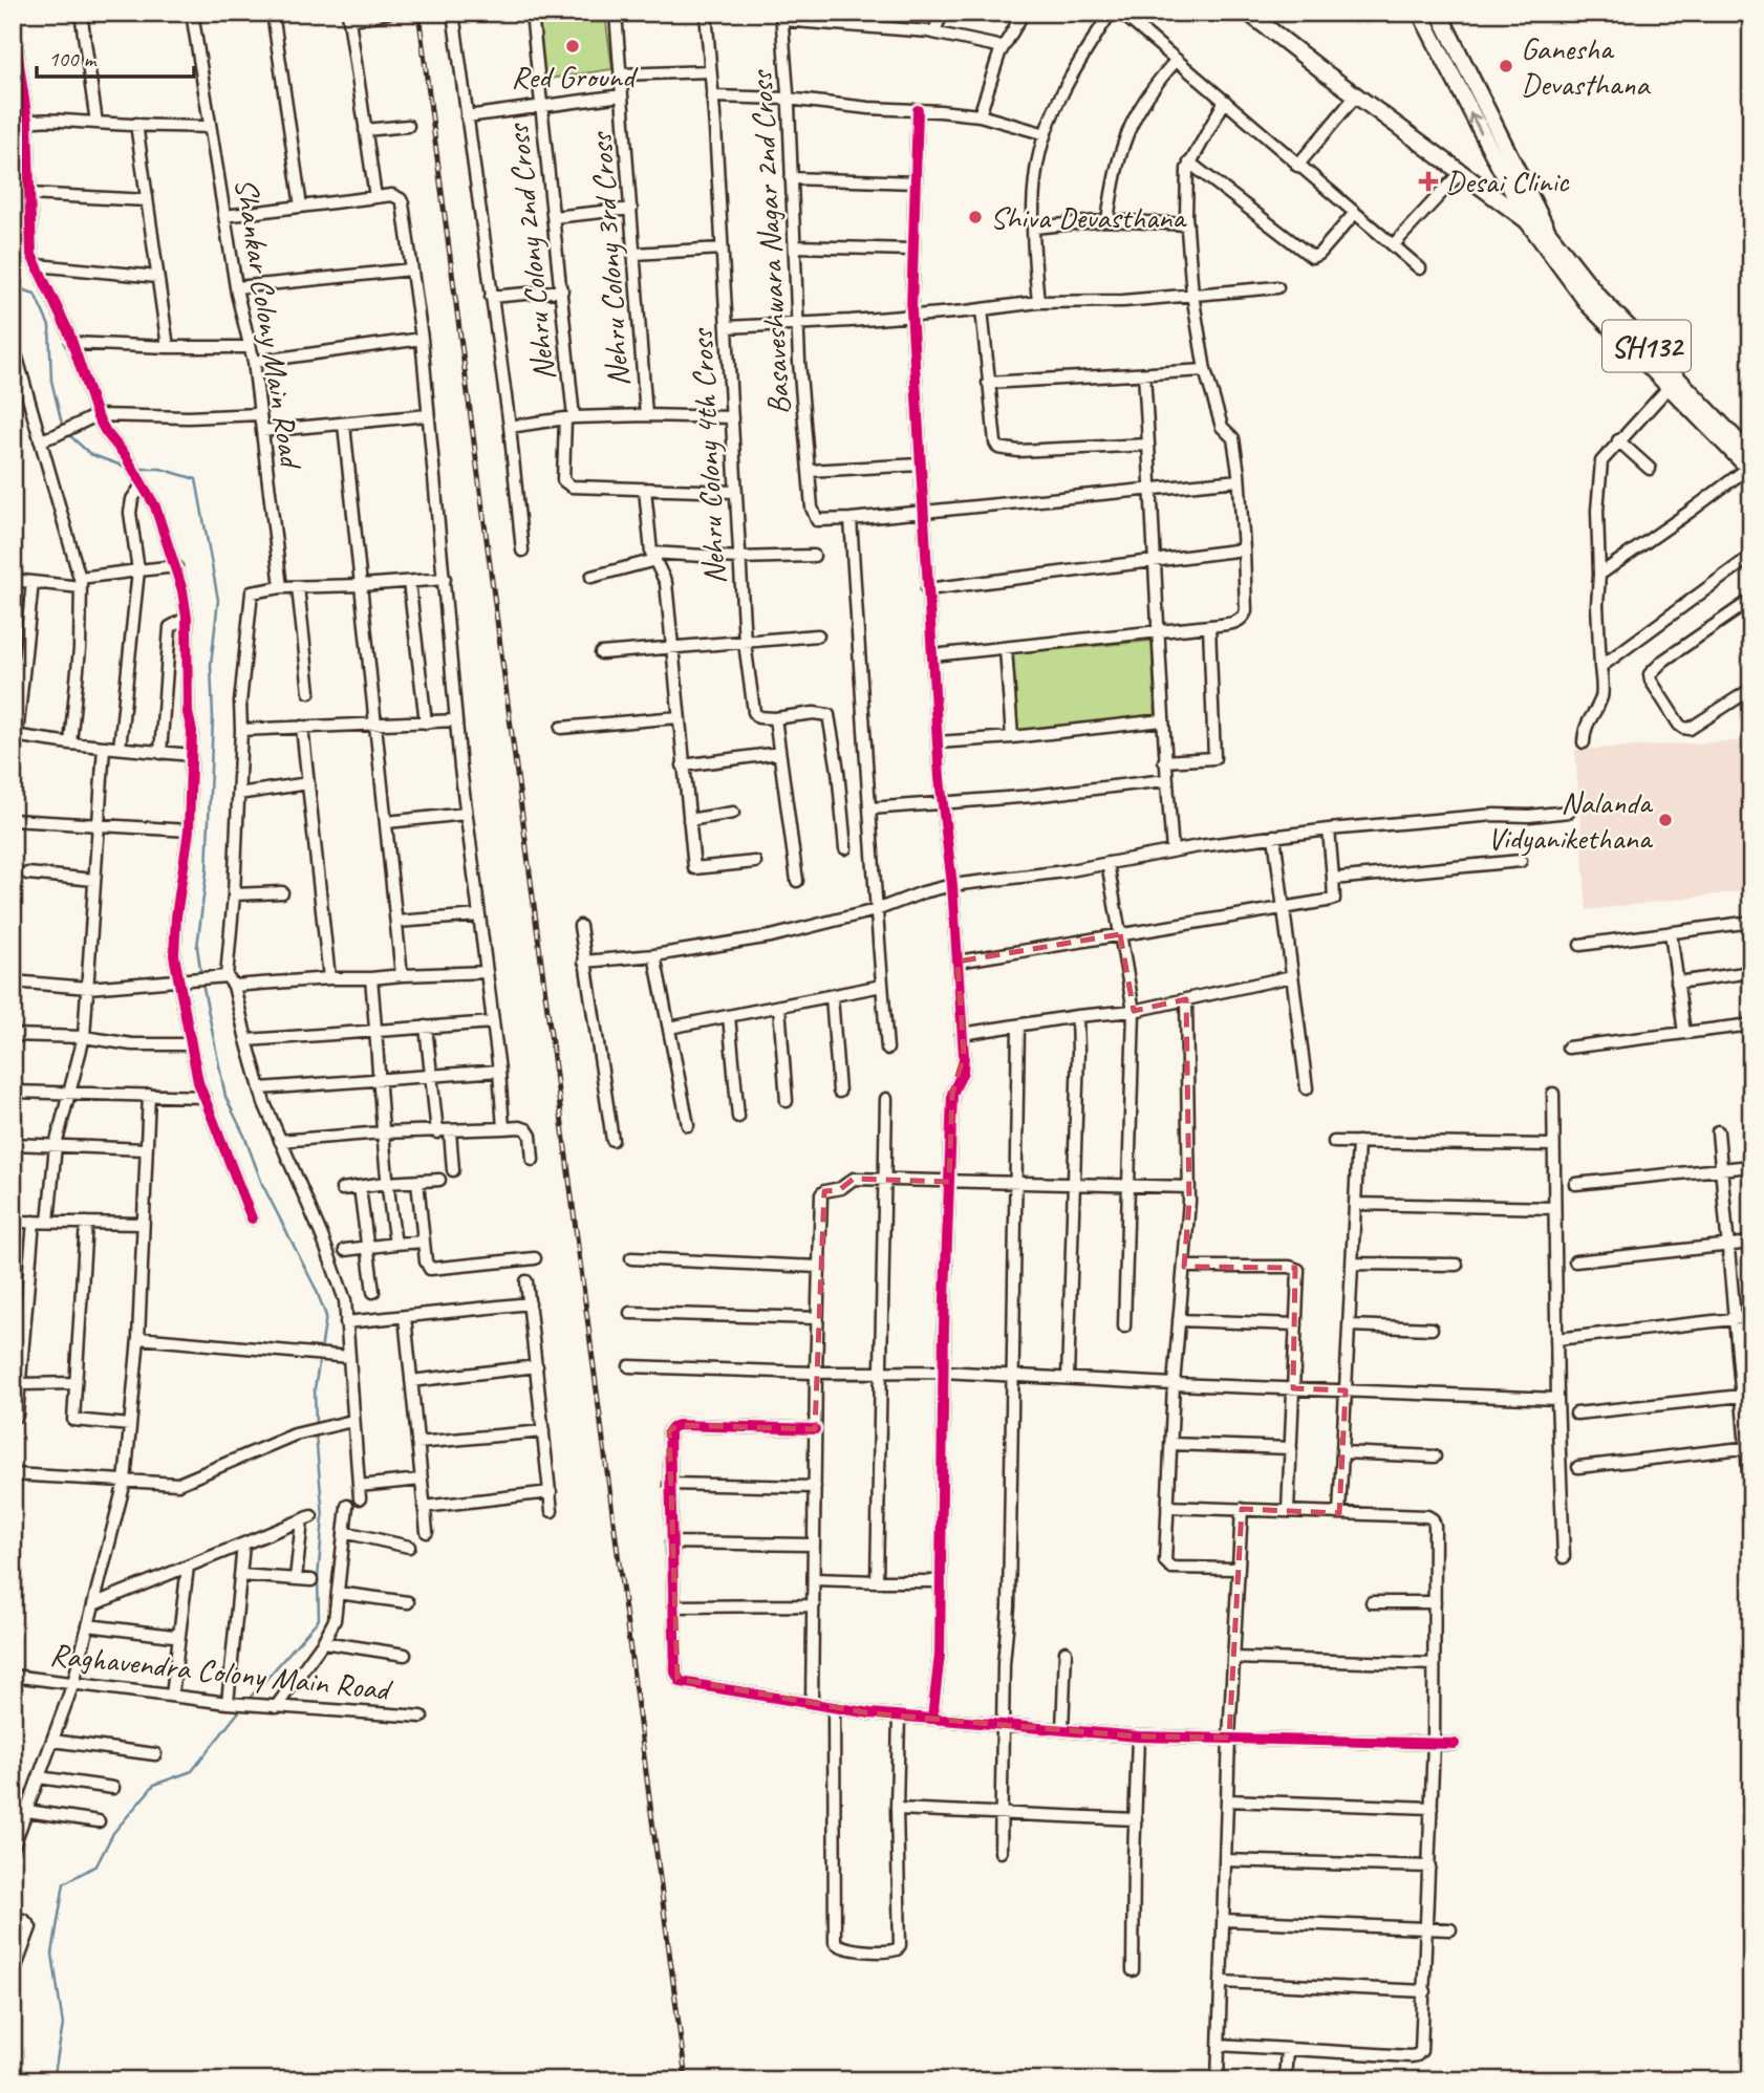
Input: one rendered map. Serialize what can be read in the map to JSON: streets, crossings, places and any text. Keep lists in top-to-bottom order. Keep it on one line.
{"streets":{"main road":["SH132"],"street":["Basaveshwara Nagar 2nd Cross","Nehru Colony 2nd Cross","Nehru Colony 3rd Cross","Shankar Colony Main Road","Nehru Colony 4th Cross","Raghavendra Colony Main Road"]},"places":{"other":["Red Ground","Ganesha Devasthana","Shiva Devasthana","Nalanda Vidyanikethana"],"health":["Desai Clinic"]},"scale_bar":"100 m"}
